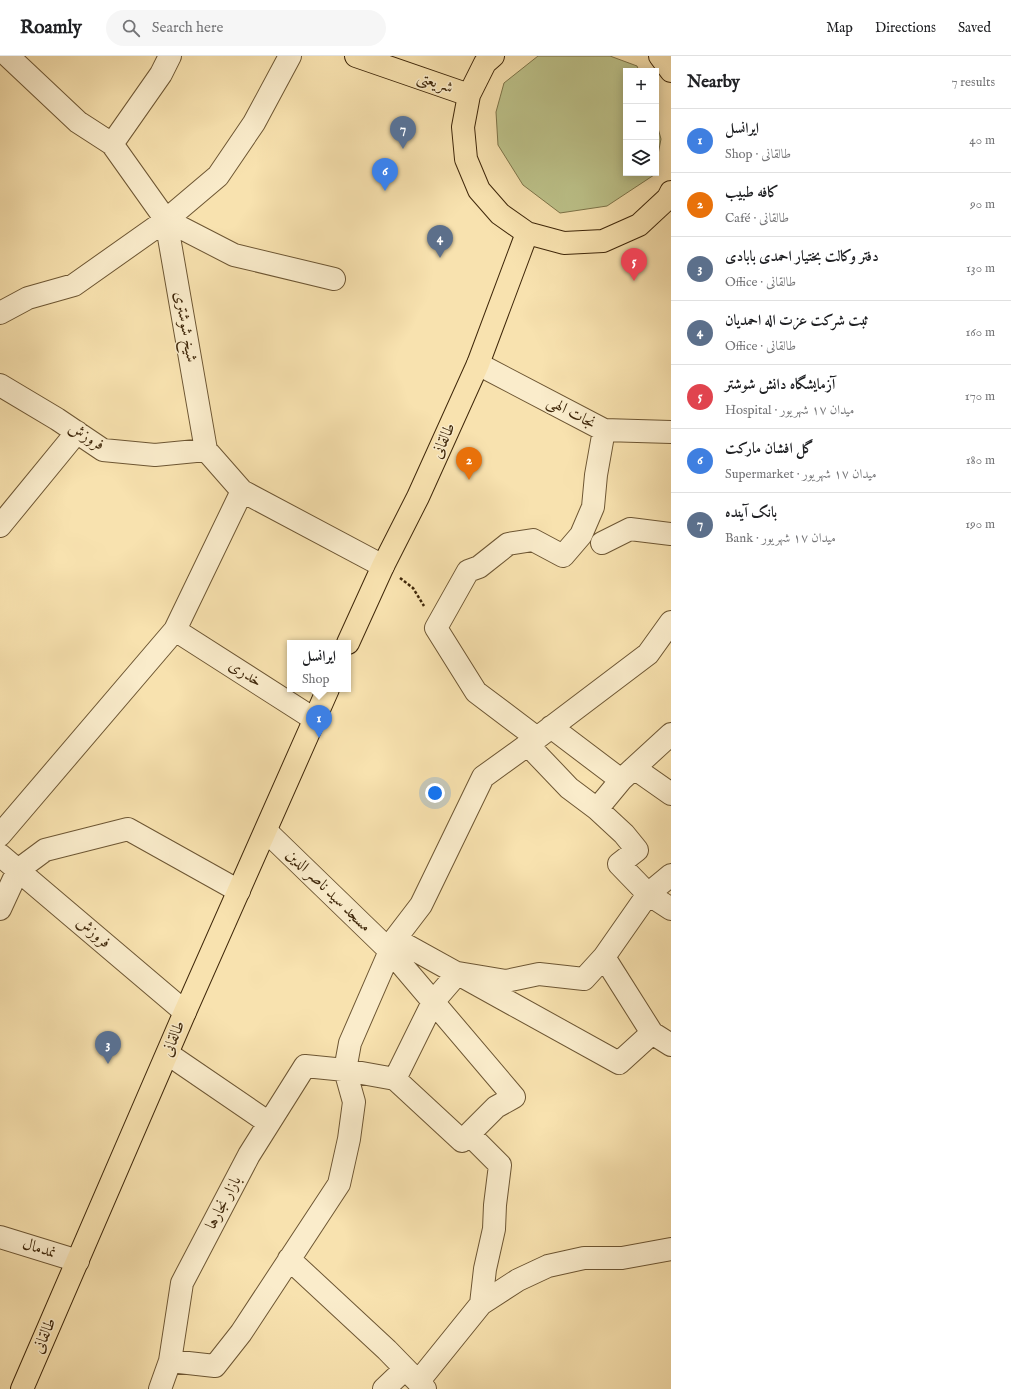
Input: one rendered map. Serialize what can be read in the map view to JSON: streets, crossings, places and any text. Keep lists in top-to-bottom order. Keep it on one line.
{"streets":{"main road":["شریعتی","طالقانی"],"street":["شیخ شوشتری","نجات الهی","فروزش","خدری","مسجد سید ناصر الدین","بازار نجارها","نمدمال"]},"crossings":[["شیخ شوشتری","فروزش"],["نجات الهی","طالقانی"],["فروزش","طالقانی"],["طالقانی","خدری"],["طالقانی","مسجد سید ناصر الدین"],["طالقانی","نمدمال"]],"page":{"header":"Roamly","search":"Search here","nav":["Map","Directions","Saved"],"heading":["Nearby","7 results"],"map_buttons":["+","−"],"list":[{"mark":"1","name":"ایرانسل","note":"Shop · طالقانی","value":"40 m"},{"mark":"2","name":"کافه طبیب","note":"Café · طالقانی","value":"90 m"},{"mark":"3","name":"دفتر وکالت بختیار احمدی بابادی","note":"Office · طالقانی","value":"130 m"},{"mark":"4","name":"ثبت شرکت عزت اله احمدیان","note":"Office · طالقانی","value":"160 m"},{"mark":"5","name":"آزمایشگاه دانش شوشتر","note":"Hospital · میدان ۱۷ شهریور","value":"170 m"},{"mark":"6","name":"گل افشان مارکت","note":"Supermarket · میدان ۱۷ شهریور","value":"180 m"},{"mark":"7","name":"بانک آینده","note":"Bank · میدان ۱۷ شهریور","value":"190 m"}],"pins":["7","6","4","5","2","1","3"],"popup":["ایرانسل","Shop"]}}
